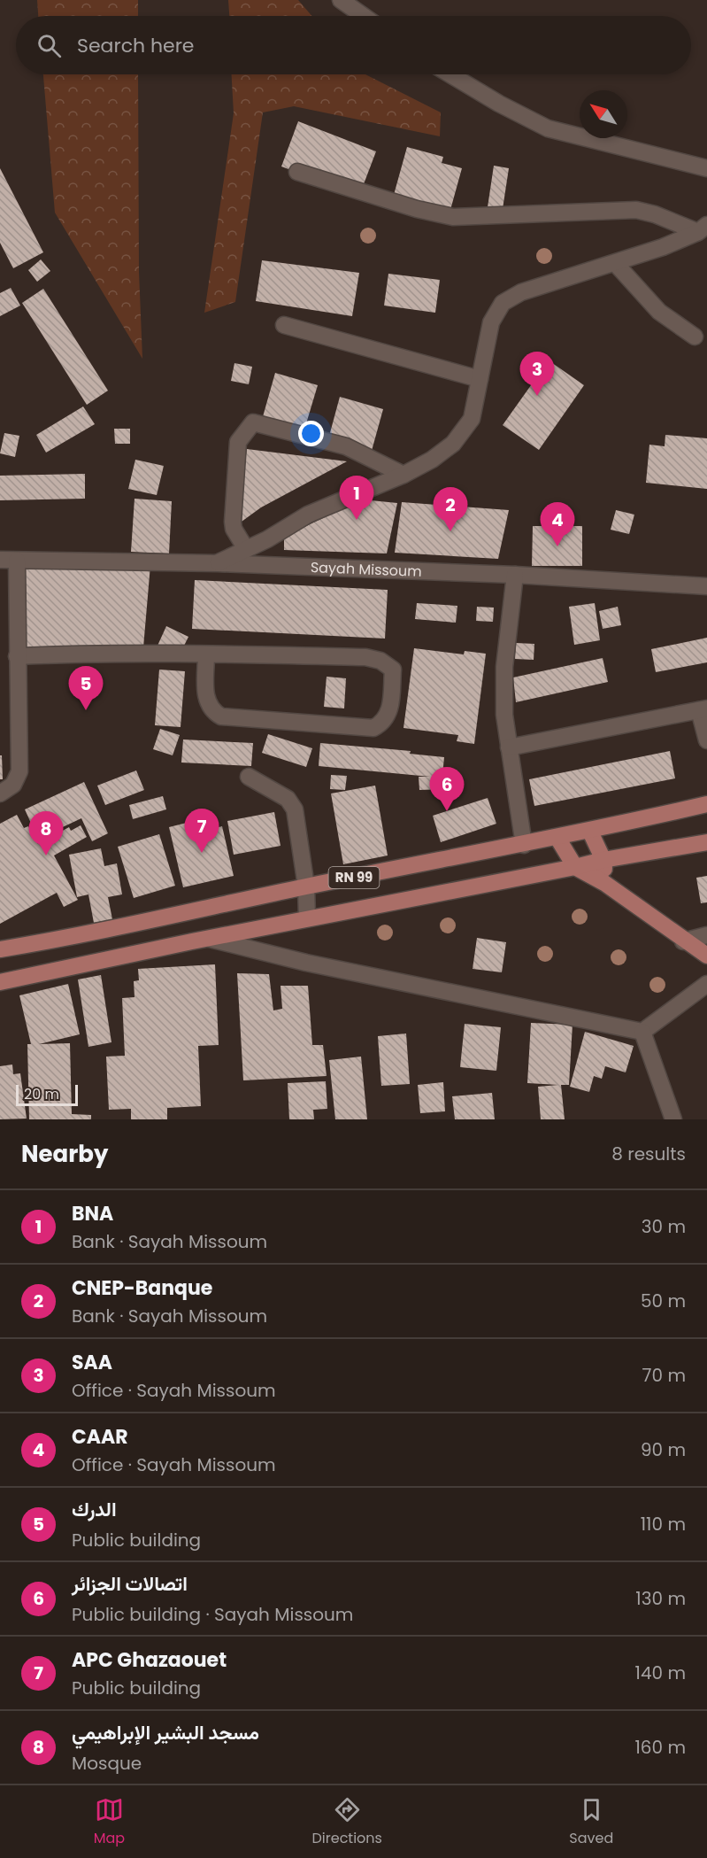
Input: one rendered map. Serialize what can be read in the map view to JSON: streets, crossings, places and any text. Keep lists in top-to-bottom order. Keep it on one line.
{"streets":{"main road":["RN 99"],"street":["Sayah Missoum"]},"scale_bar":"20 m","north":"top left","page":{"search":"Search here","pins":["3","1","2","4","5","6","7","8"],"scale":"20 m","heading":["Nearby","8 results"],"list":[{"mark":"1","name":"BNA","note":"Bank · Sayah Missoum","value":"30 m"},{"mark":"2","name":"CNEP-Banque","note":"Bank · Sayah Missoum","value":"50 m"},{"mark":"3","name":"SAA","note":"Office · Sayah Missoum","value":"70 m"},{"mark":"4","name":"CAAR","note":"Office · Sayah Missoum","value":"90 m"},{"mark":"5","name":"الدرك","note":"Public building","value":"110 m"},{"mark":"6","name":"اتصالات الجزائر","note":"Public building · Sayah Missoum","value":"130 m"},{"mark":"7","name":"APC Ghazaouet","note":"Public building","value":"140 m"},{"mark":"8","name":"مسجد البشير الإبراهيمي","note":"Mosque","value":"160 m"}],"nav":["Map","Directions","Saved"]}}
